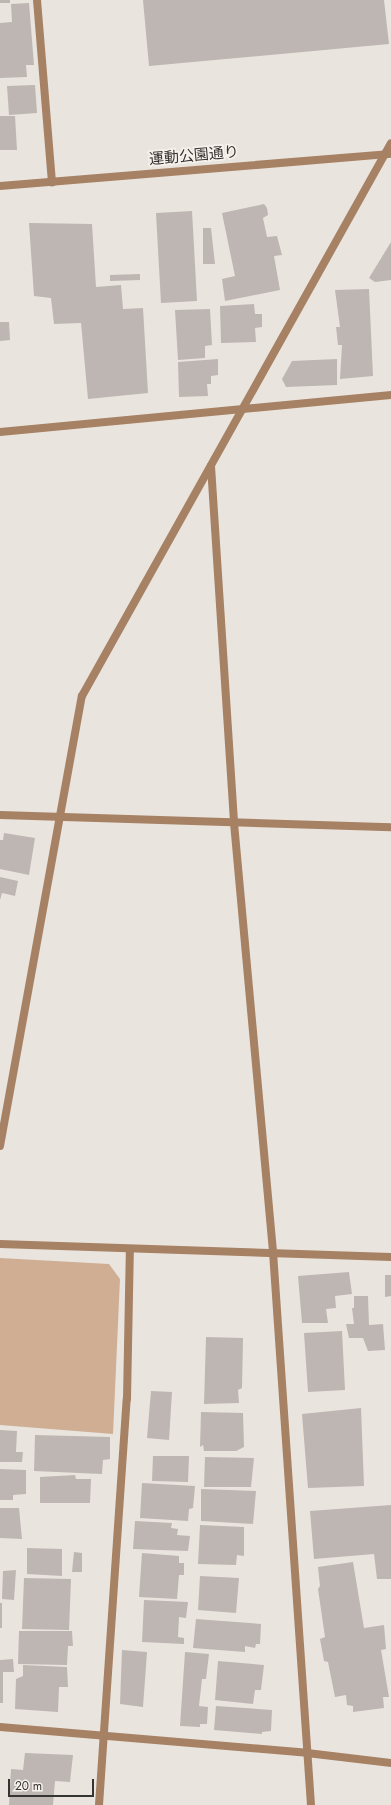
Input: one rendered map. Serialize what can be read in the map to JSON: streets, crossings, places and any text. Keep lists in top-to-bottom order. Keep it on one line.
{"streets":{"street":["運動公園通り"]},"scale_bar":"20 m"}
